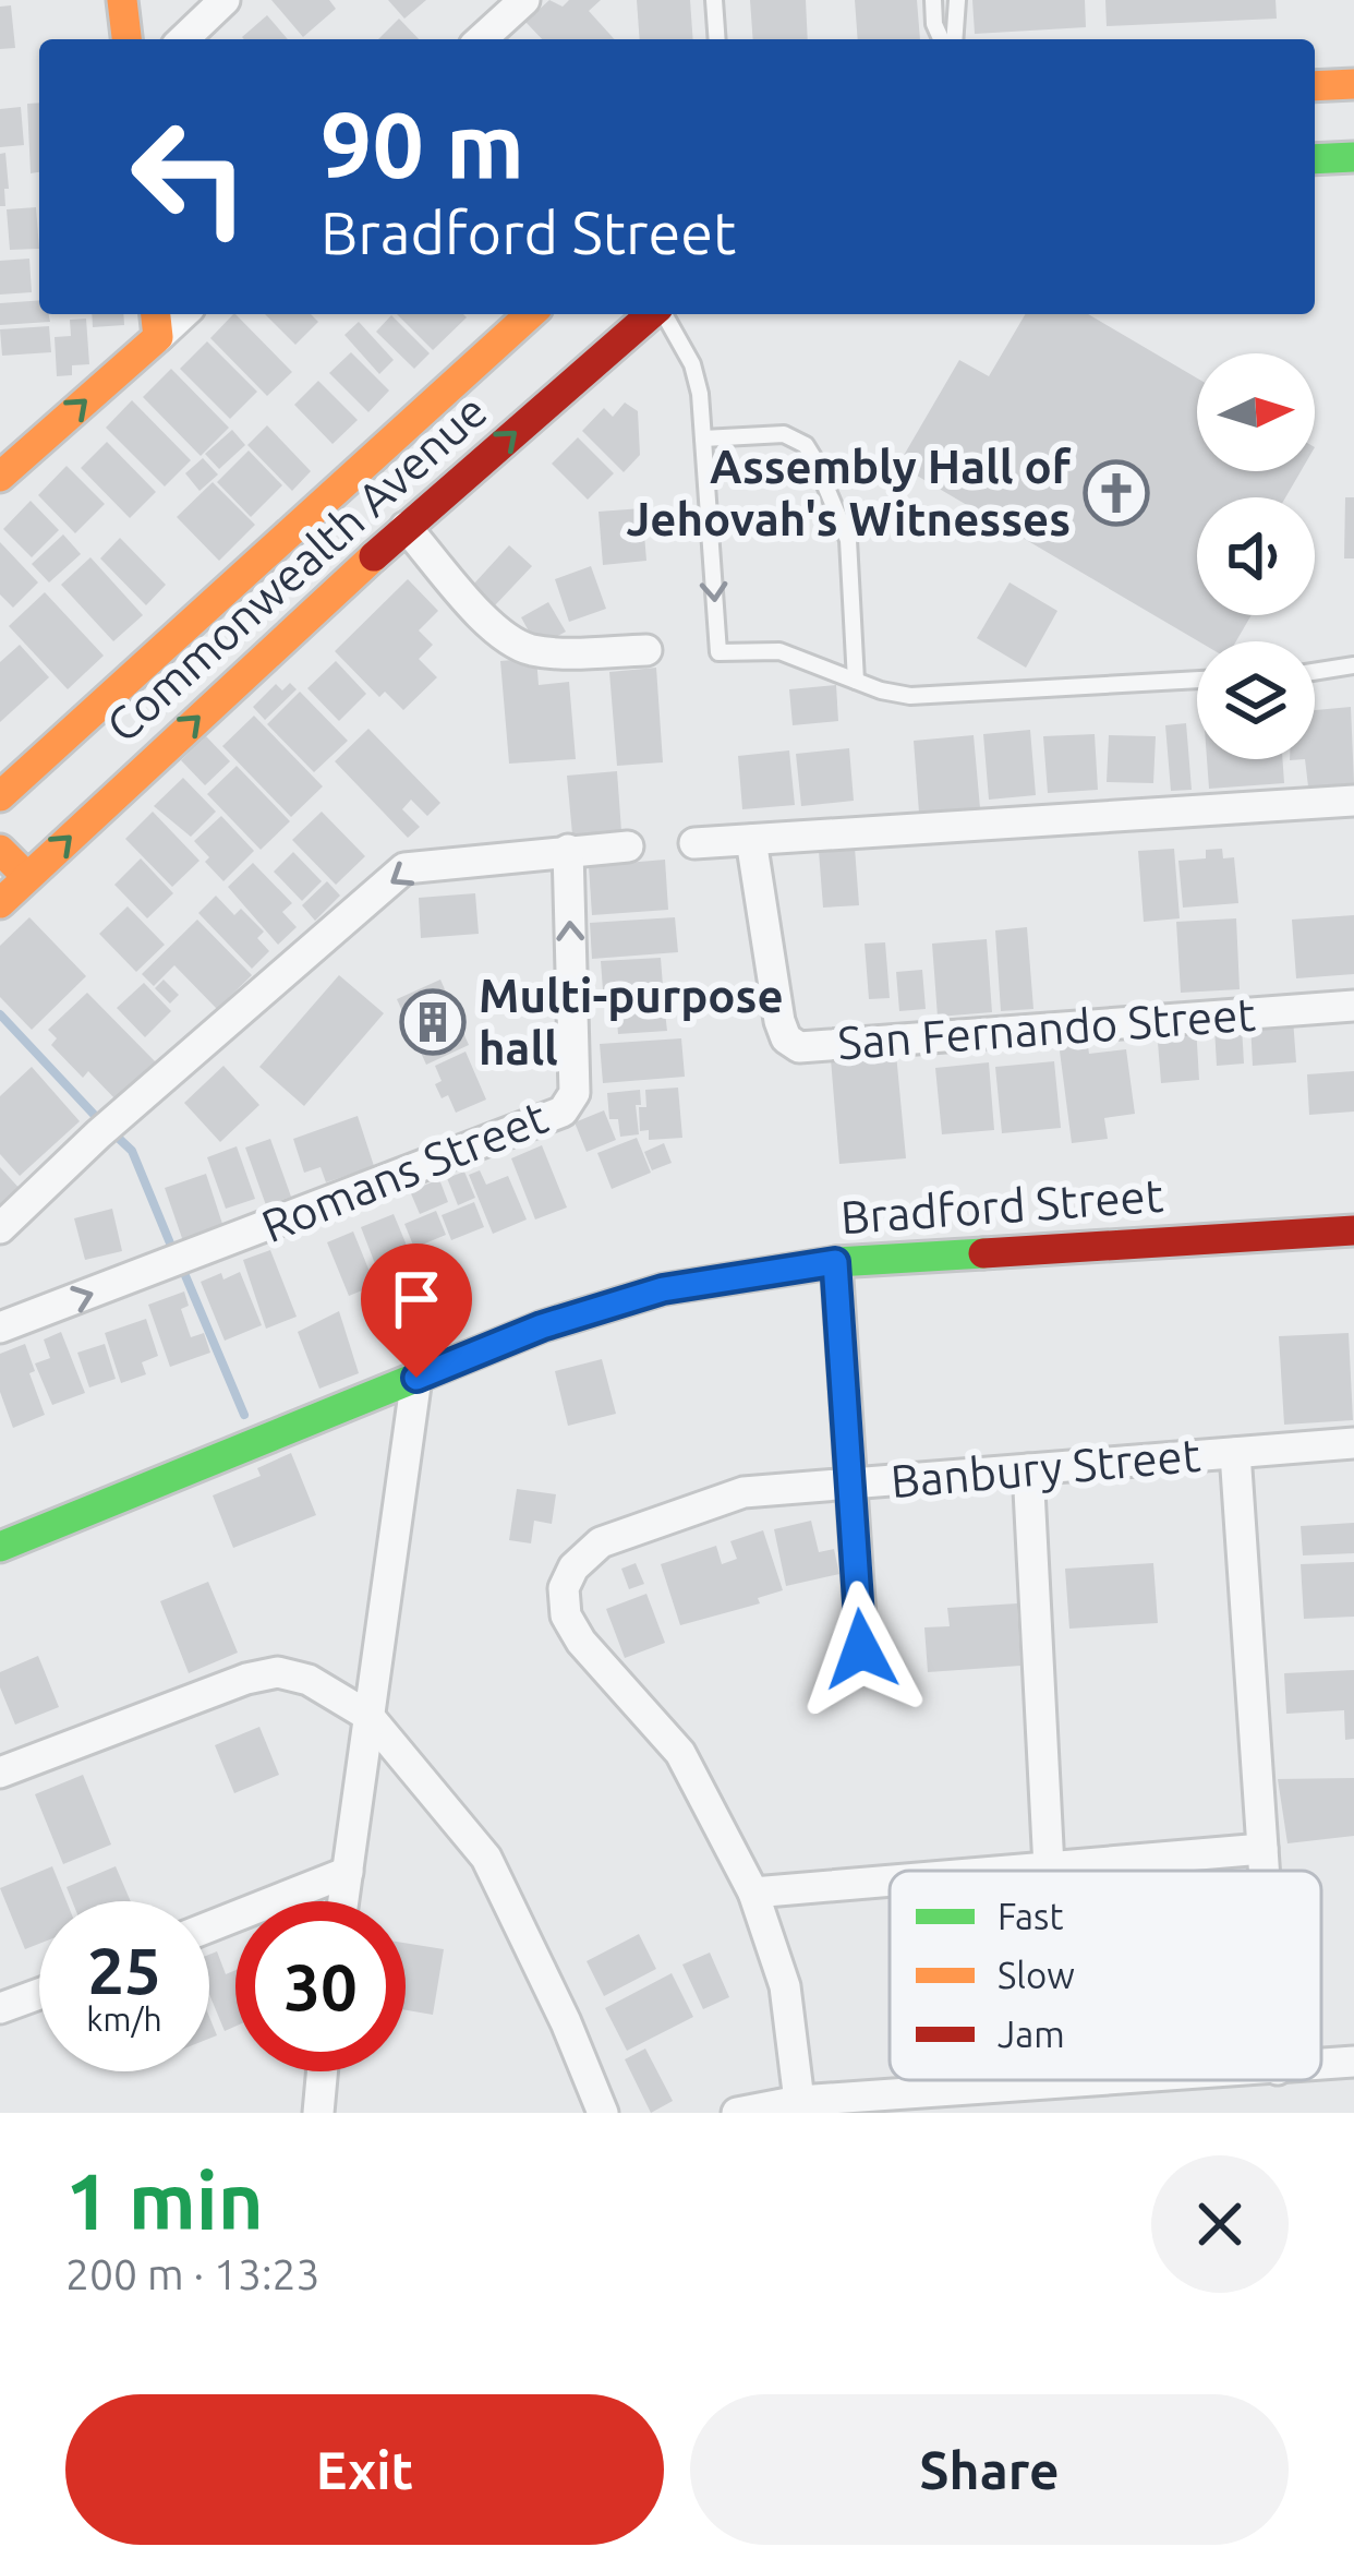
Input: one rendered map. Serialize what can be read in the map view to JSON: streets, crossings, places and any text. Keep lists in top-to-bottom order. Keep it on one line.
{"streets":{"main road":["Commonwealth Avenue","Bradford Street"],"street":["San Fernando Street","Romans Street","Banbury Street"]},"places":{"church":["Assembly Hall of Jehovah's Witnesses"],"building":["Multi-purpose hall"]},"legend":["Fast","Slow","Jam"],"north":"right","page":{"turn":["90 m","Bradford Street"],"speed":"25 km/h","limit":"30","heading":["1 min","200 m · 13:23"],"buttons":["Exit","Share"]}}
